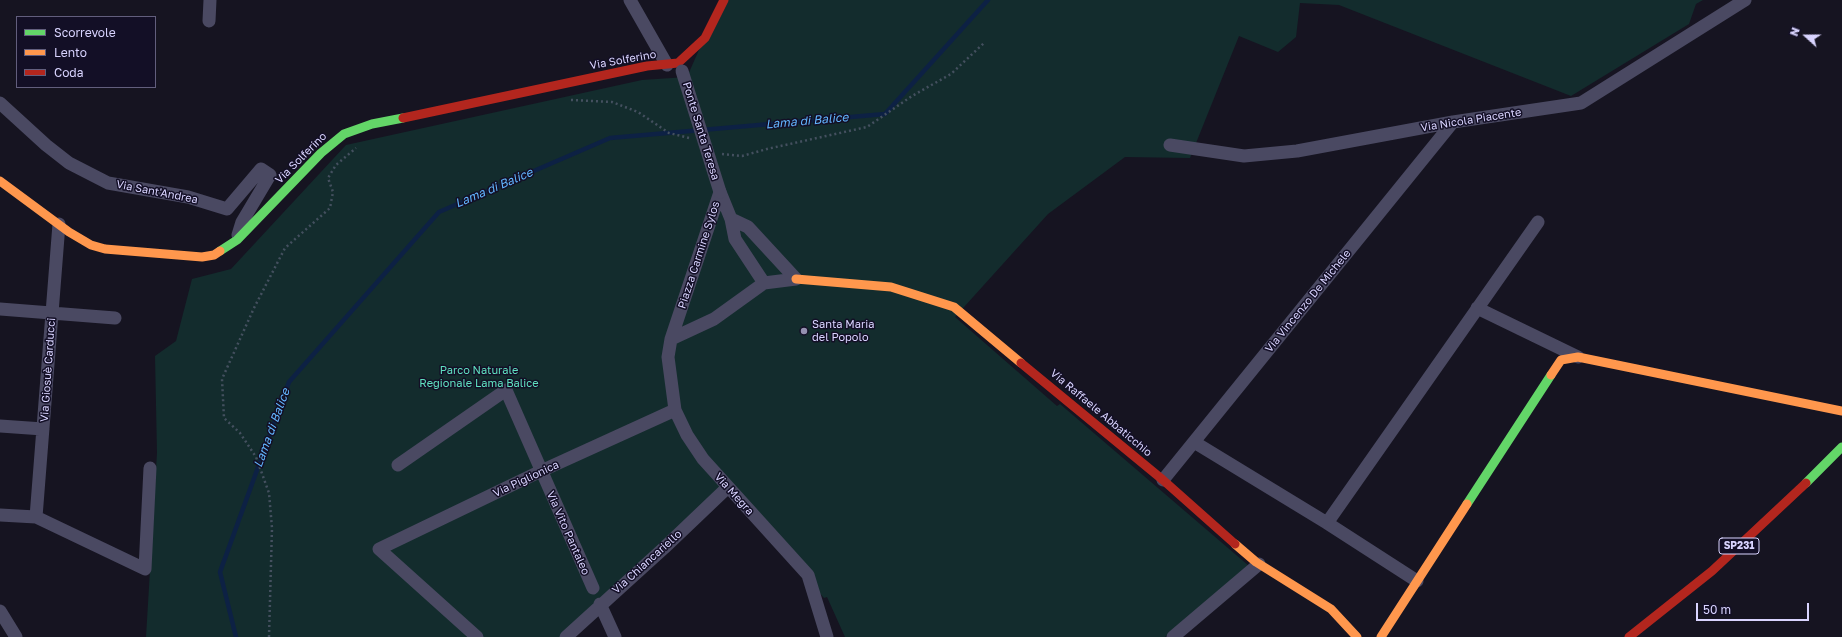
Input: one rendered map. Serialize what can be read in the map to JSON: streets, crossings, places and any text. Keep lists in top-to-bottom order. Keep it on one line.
{"streets":{"street":["Via Solferino","Via Nicola Piacente","Ponte Santa Teresa","Via Sant'Andrea","Piazza Carmine Sylos","Via Vincenzo De Michele","Via Giosuè Carducci","Via Raffaele Abbaticchio","Via Piglionica","Via Megra","Via Vito Pantaleo","SP231","Via Chiancariello"]},"crossings":[["Via Solferino","Ponte Santa Teresa"],["Via Solferino","Via Sant'Andrea"],["Via Solferino","Via Giosuè Carducci"],["Via Nicola Piacente","Via Vincenzo De Michele"],["Ponte Santa Teresa","Piazza Carmine Sylos"],["Piazza Carmine Sylos","Via Raffaele Abbaticchio"],["Piazza Carmine Sylos","Via Megra"],["Via Vincenzo De Michele","Via Raffaele Abbaticchio"],["Via Piglionica","Via Megra"],["Via Piglionica","Via Vito Pantaleo"],["Via Megra","Via Chiancariello"]],"water":["Lama di Balice"],"parks":["Parco Naturale Regionale Lama Balice"],"places":["Santa Maria del Popolo"],"legend":["Scorrevole","Lento","Coda"],"scale_bar":"50 m","north":"left"}
